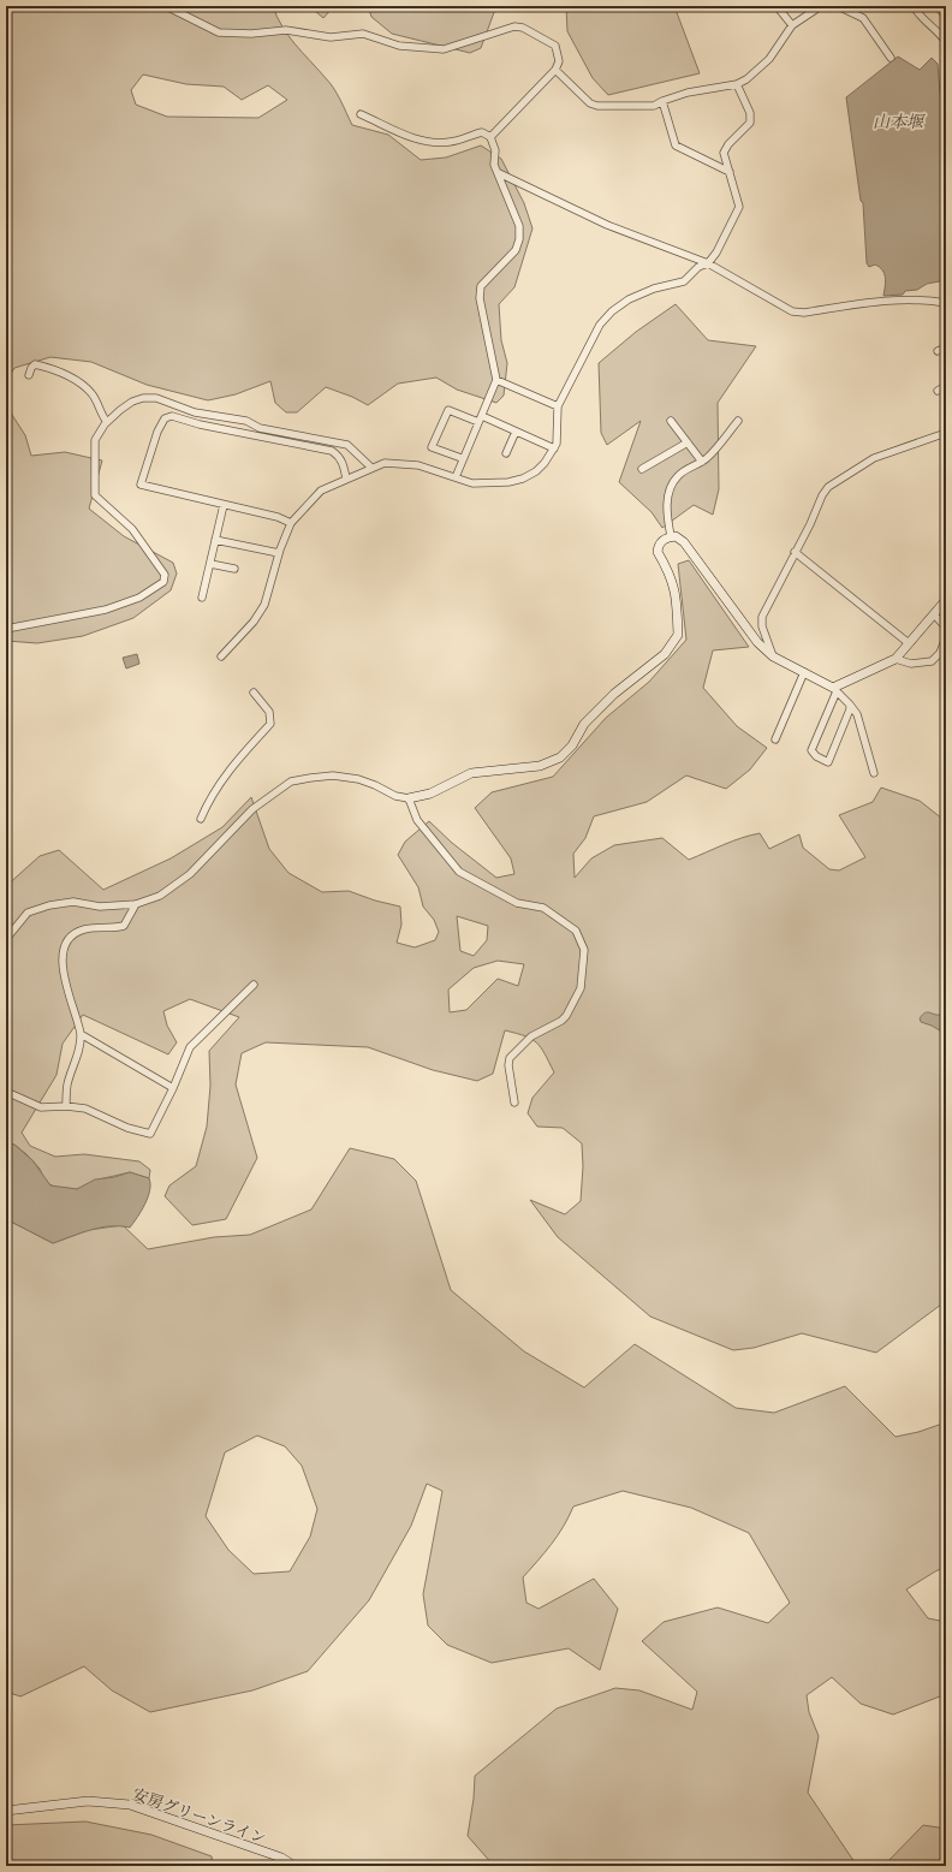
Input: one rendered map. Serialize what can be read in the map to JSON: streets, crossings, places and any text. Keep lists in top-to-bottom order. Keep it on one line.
{"streets":{"street":["安房グリーンライン"]},"water":["山本堰"]}
